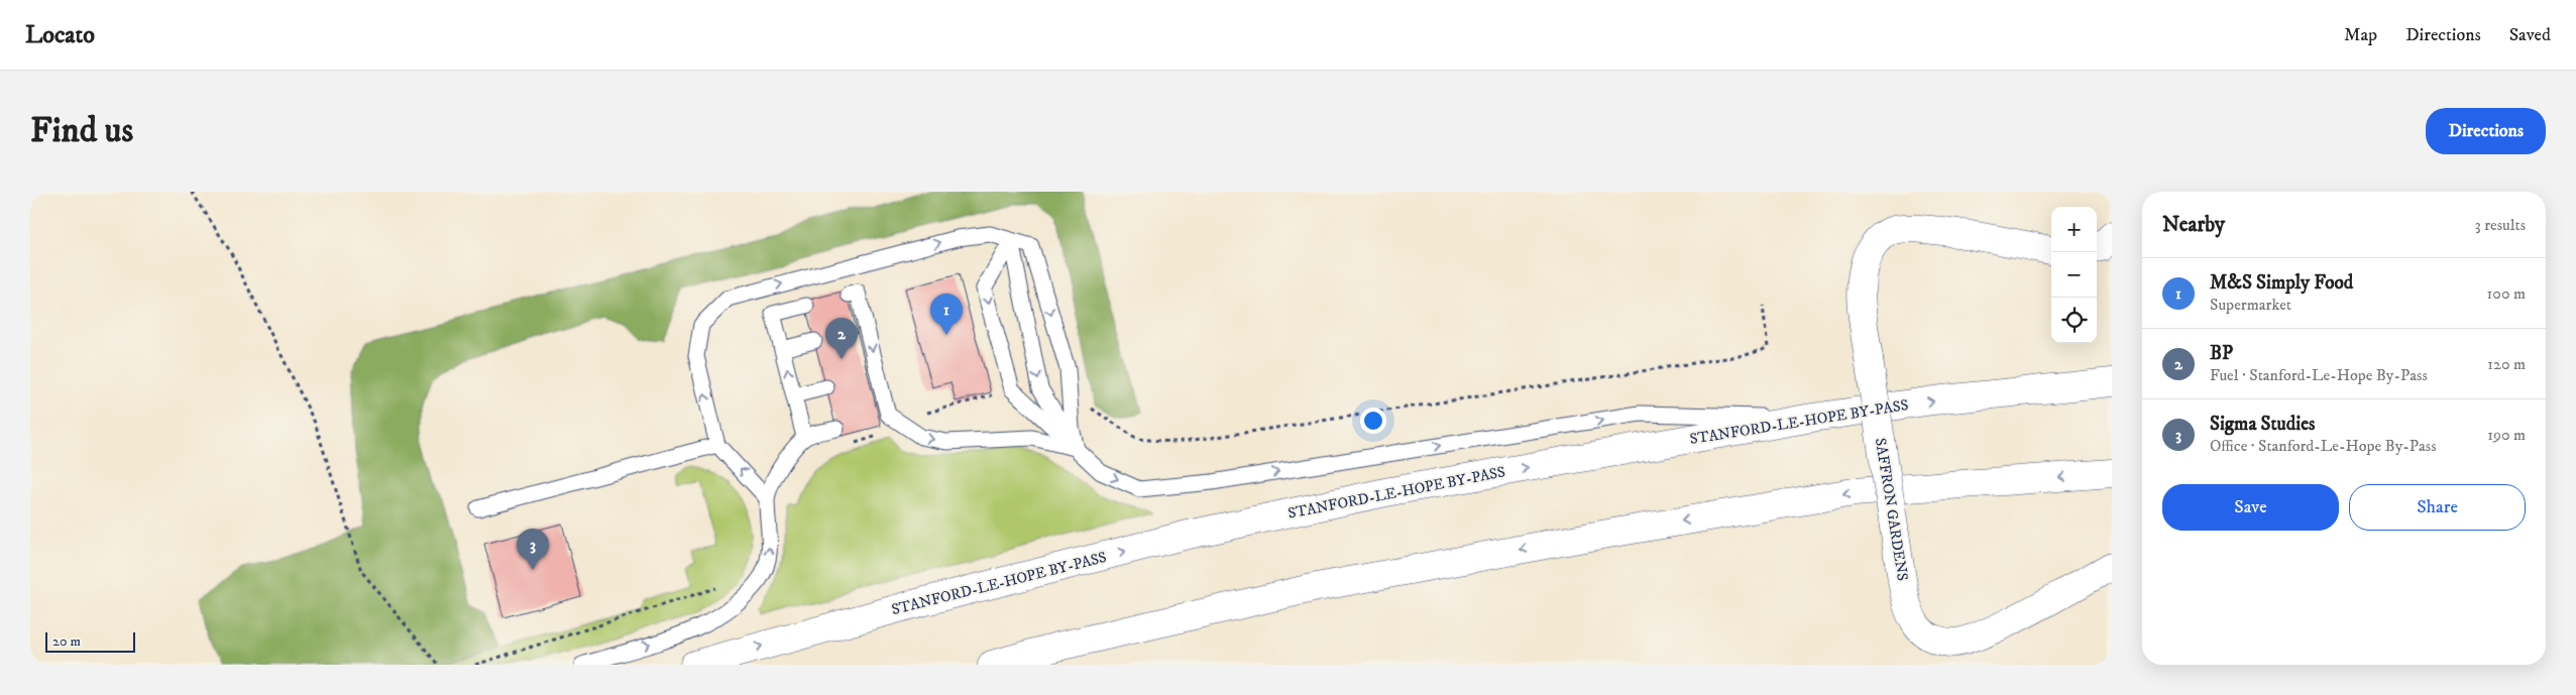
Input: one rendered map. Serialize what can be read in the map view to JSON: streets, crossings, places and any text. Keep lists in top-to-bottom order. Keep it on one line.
{"streets":{"main road":["STANFORD-LE-HOPE BY-PASS","SAFFRON GARDENS"]},"scale_bar":"20 m","page":{"header":"Locato","nav":["Map","Directions","Saved"],"buttons":["Directions",["Save","Share"]],"title":"Find us","heading":["Nearby","3 results"],"map_buttons":["+","−"],"list":[{"mark":"1","name":"M&S Simply Food","note":"Supermarket","value":"100 m"},{"mark":"2","name":"BP","note":"Fuel · Stanford-Le-Hope By-Pass","value":"120 m"},{"mark":"3","name":"Sigma Studies","note":"Office · Stanford-Le-Hope By-Pass","value":"190 m"}],"pins":["1","2","3"],"scale":"20 m"}}
